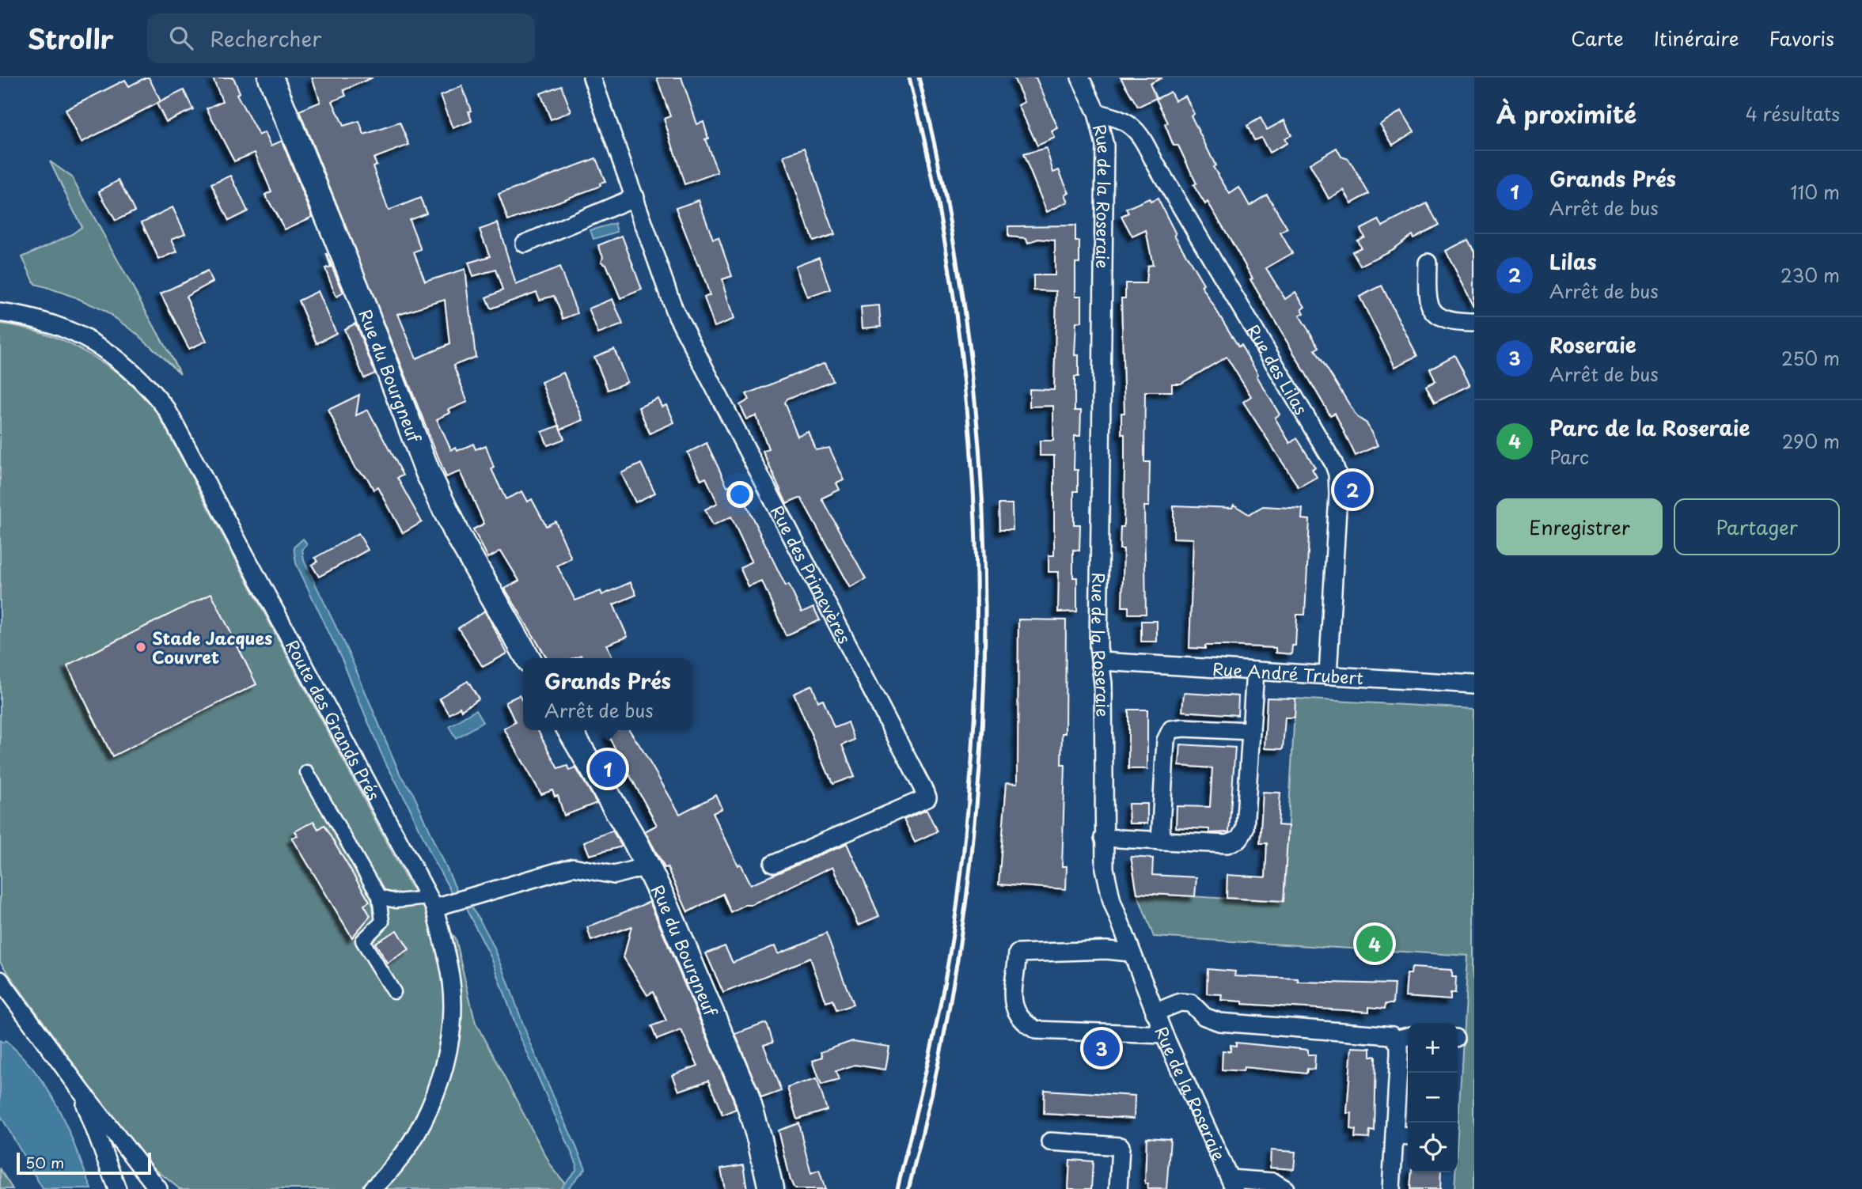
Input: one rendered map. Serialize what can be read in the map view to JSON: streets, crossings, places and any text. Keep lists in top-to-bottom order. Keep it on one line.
{"streets":{"main road":["Rue du Bourgneuf"],"street":["Rue de la Roseraie","Rue des Lilas","Rue des Primevères","Rue André Trubert","Route des Grands Prés"]},"crossings":[["Rue de la Roseraie","Rue des Lilas"],["Rue de la Roseraie","Rue André Trubert"],["Rue des Lilas","Rue André Trubert"]],"places":["Stade Jacques Couvret"],"scale_bar":"50 m","page":{"header":"Strollr","search":"Rechercher","nav":["Carte","Itinéraire","Favoris"],"heading":["À proximité","4 résultats"],"list":[{"mark":"1","name":"Grands Prés","note":"Arrêt de bus","value":"110 m"},{"mark":"2","name":"Lilas","note":"Arrêt de bus","value":"230 m"},{"mark":"3","name":"Roseraie","note":"Arrêt de bus","value":"250 m"},{"mark":"4","name":"Parc de la Roseraie","note":"Parc","value":"290 m"}],"pins":["2","1","4","3"],"buttons":["Enregistrer","Partager"],"popup":["Grands Prés","Arrêt de bus"],"map_buttons":["+","−"],"scale":"50 m"}}
